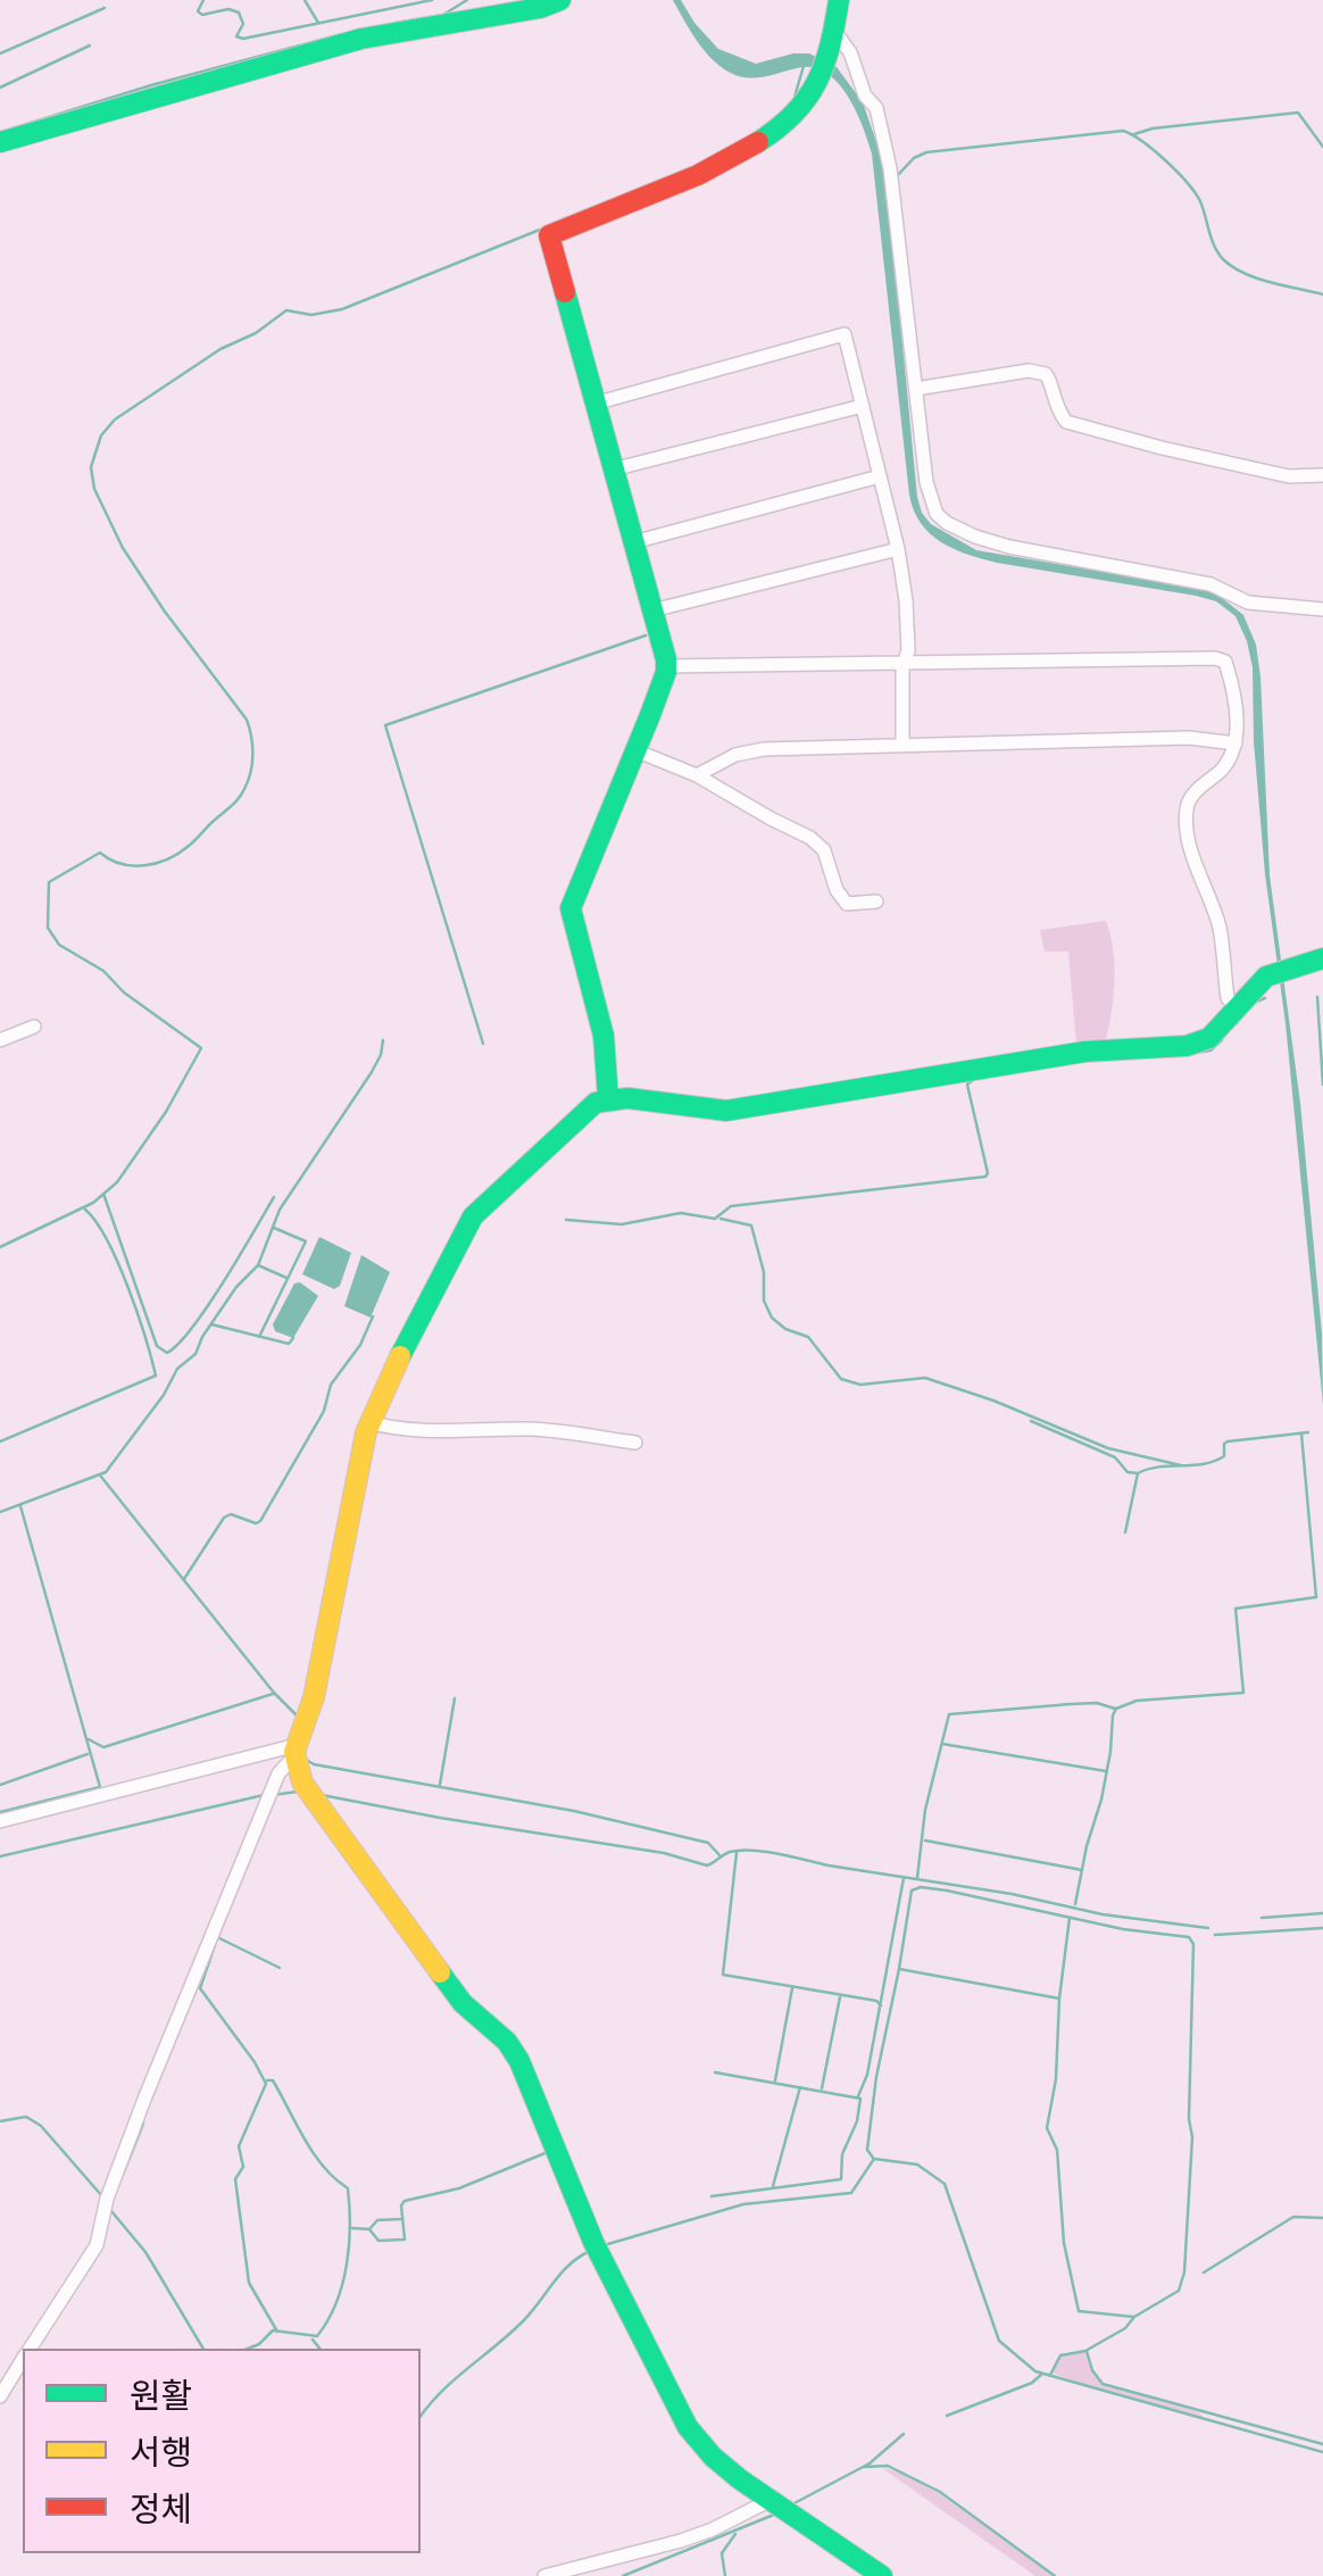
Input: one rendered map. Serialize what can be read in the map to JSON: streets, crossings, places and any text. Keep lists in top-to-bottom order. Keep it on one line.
{"legend":["원활","서행","정체"]}
